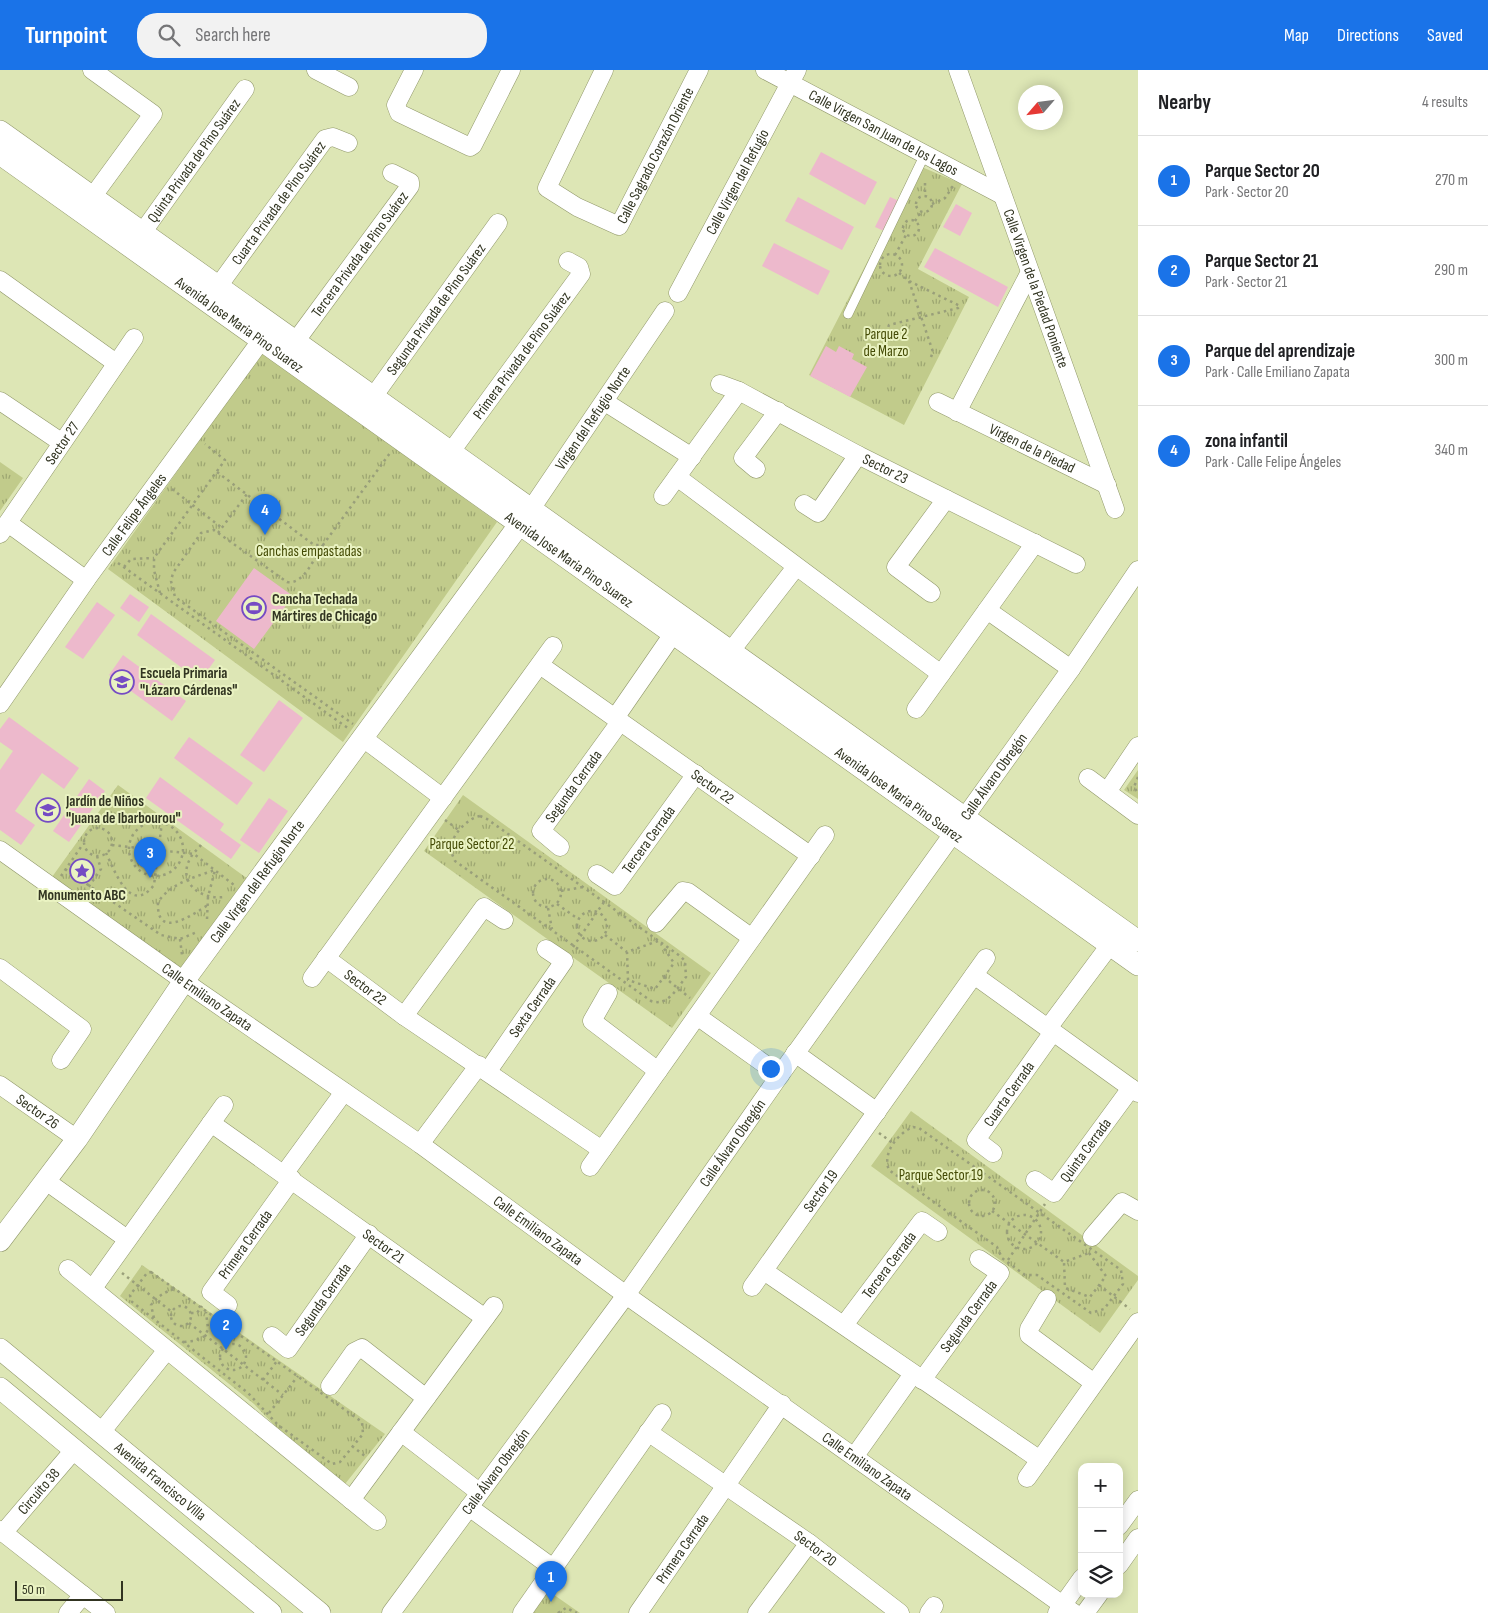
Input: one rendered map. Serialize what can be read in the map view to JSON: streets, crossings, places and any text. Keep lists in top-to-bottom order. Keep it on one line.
{"streets":{"street":["Calle Virgen San Juan de los Lagos","Calle Sagrado Corazón Oriente","Quinta Privada de Pino Suárez","Calle Virgen del Refugio","Cuarta Privada de Pino Suárez","Tercera Privada de Pino Suárez","Calle Virgen de la Piedad Poniente","Segunda Privada de Pino Suárez","Avenida Jose Maria Pino Suarez","Primera Privada de Pino Suárez","Virgen del Refugio Norte","Sector 27","Virgen de la Piedad","Sector 23","Calle Felipe Ángeles","Calle Álvaro Obregón","Segunda Cerrada","Sector 22","Tercera Cerrada","Calle Virgen del Refugio Norte","Calle Emiliano Zapata","Sexta Cerrada","Cuarta Cerrada","Sector 26","Quinta Cerrada","Sector 19","Primera Cerrada","Sector 21","Avenida Francisco Villa","Circuito 38","Sector 20"]},"crossings":[["Calle Virgen San Juan de los Lagos","Calle Virgen del Refugio"],["Calle Virgen San Juan de los Lagos","Calle Virgen de la Piedad Poniente"],["Quinta Privada de Pino Suárez","Avenida Jose Maria Pino Suarez"],["Cuarta Privada de Pino Suárez","Avenida Jose Maria Pino Suarez"],["Tercera Privada de Pino Suárez","Avenida Jose Maria Pino Suarez"],["Calle Virgen de la Piedad Poniente","Virgen de la Piedad"],["Segunda Privada de Pino Suárez","Avenida Jose Maria Pino Suarez"],["Avenida Jose Maria Pino Suarez","Primera Privada de Pino Suárez"],["Avenida Jose Maria Pino Suarez","Virgen del Refugio Norte"],["Avenida Jose Maria Pino Suarez","Calle Felipe Ángeles"],["Avenida Jose Maria Pino Suarez","Calle Álvaro Obregón"],["Avenida Jose Maria Pino Suarez","Calle Virgen del Refugio Norte"],["Virgen del Refugio Norte","Calle Virgen del Refugio Norte"],["Sector 27","Calle Felipe Ángeles"],["Calle Álvaro Obregón","Calle Emiliano Zapata"],["Segunda Cerrada","Sector 22"],["Segunda Cerrada","Sector 21"],["Sector 22","Tercera Cerrada"],["Sector 22","Sexta Cerrada"],["Calle Virgen del Refugio Norte","Calle Emiliano Zapata"],["Calle Virgen del Refugio Norte","Sector 26"],["Primera Cerrada","Sector 21"],["Primera Cerrada","Sector 20"]],"parks":["Parque 2 de Marzo","Canchas empastadas","Parque Sector 22","Parque Sector 19"],"places":{"sports":["Cancha Techada Mártires de Chicago"],"school or university":["Escuela Primaria \"Lázaro Cárdenas\"","Jardín de Niños \"Juana de Ibarbourou\""],"place":["Monumento ABC"]},"scale_bar":"50 m","north":"bottom left","page":{"header":"Turnpoint","search":"Search here","nav":["Map","Directions","Saved"],"heading":["Nearby","4 results"],"list":[{"mark":"1","name":"Parque Sector 20","note":"Park · Sector 20","value":"270 m"},{"mark":"2","name":"Parque Sector 21","note":"Park · Sector 21","value":"290 m"},{"mark":"3","name":"Parque del aprendizaje","note":"Park · Calle Emiliano Zapata","value":"300 m"},{"mark":"4","name":"zona infantil","note":"Park · Calle Felipe Ángeles","value":"340 m"}],"pins":["4","3","2","1"],"map_buttons":["+","−"],"scale":"50 m"}}
